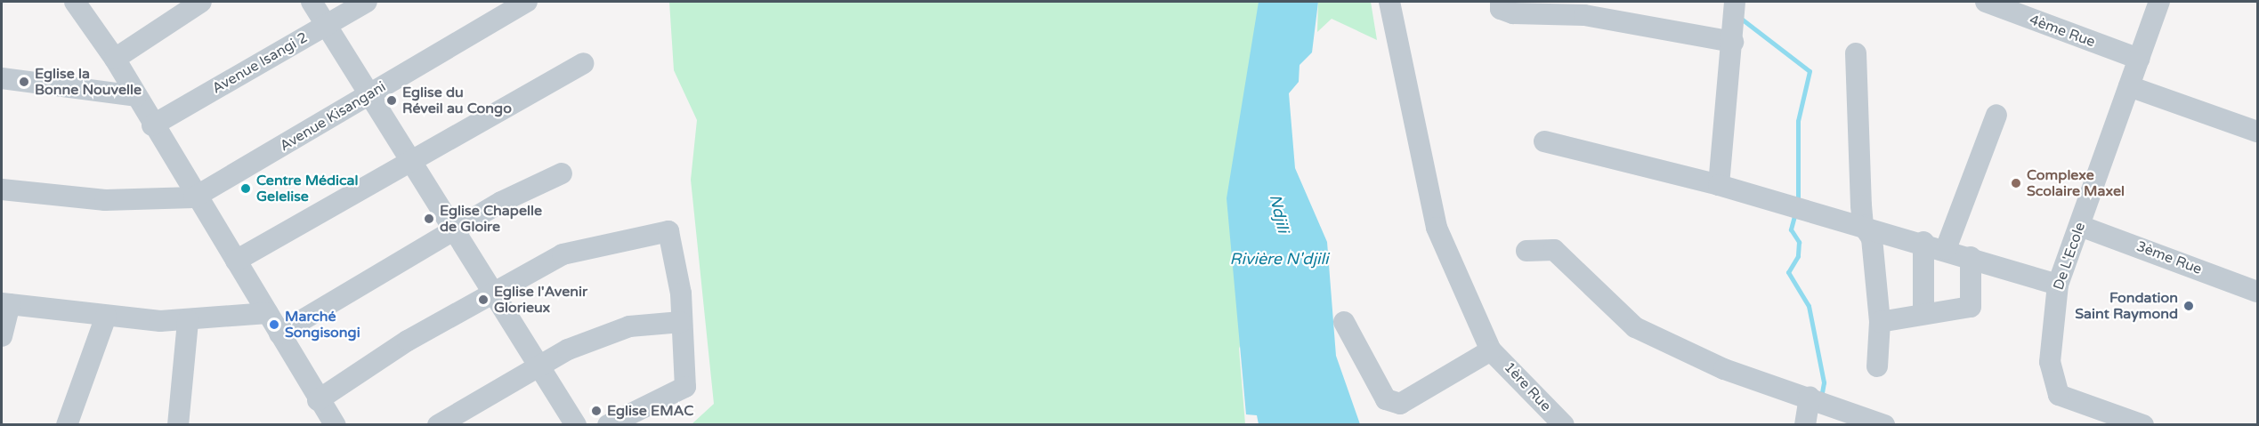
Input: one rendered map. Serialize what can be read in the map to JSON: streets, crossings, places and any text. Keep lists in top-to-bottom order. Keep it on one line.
{"streets":{"street":["4ème Rue","Avenue Isangi 2","Avenue Kisangani","De L'Ecole","3ème Rue","1ère Rue"]},"crossings":[["4ème Rue","De L'Ecole"],["De L'Ecole","3ème Rue"]],"water":["Ndjili","Rivière N'djili"],"places":["Eglise la Bonne Nouvelle","Eglise du Réveil au Congo","Complexe Scolaire Maxel","Centre Médical Gelelise","Eglise Chapelle de Gloire","Eglise l'Avenir Glorieux","Fondation Saint Raymond","Marché Songisongi","Eglise EMAC"]}
